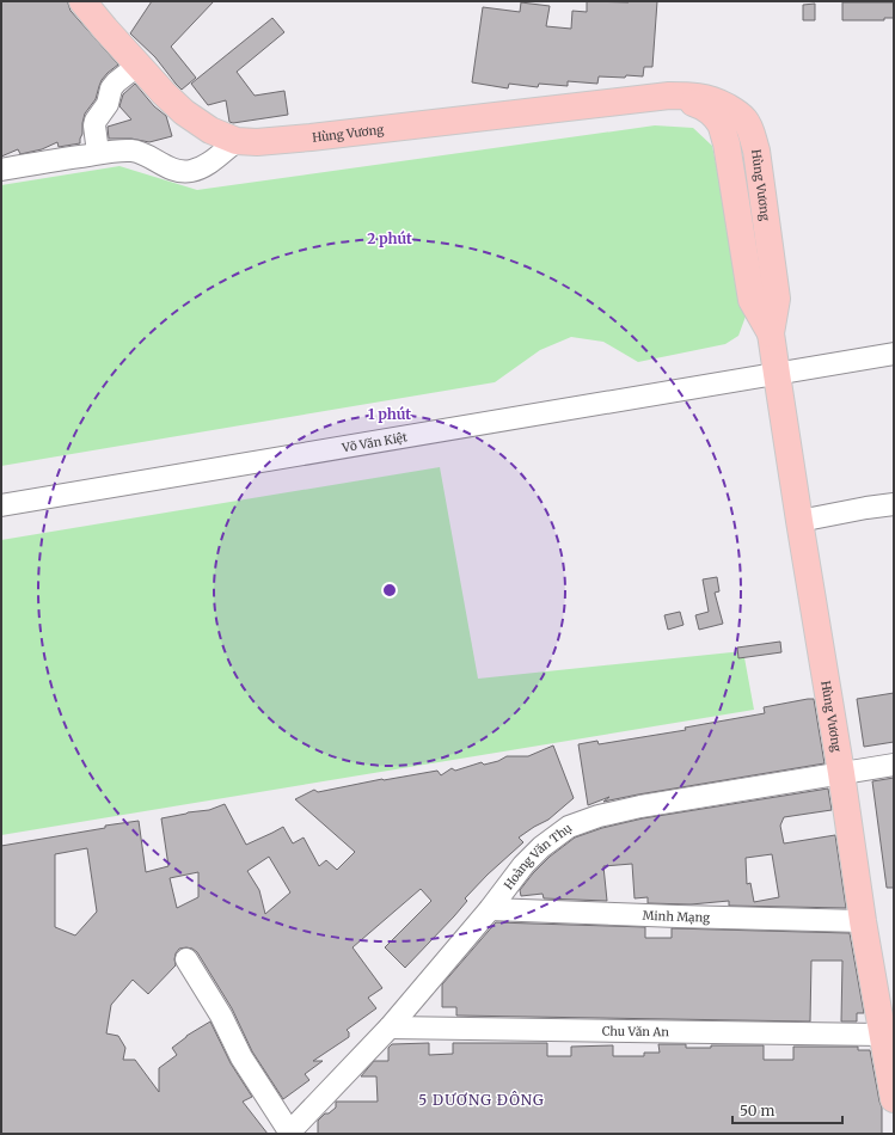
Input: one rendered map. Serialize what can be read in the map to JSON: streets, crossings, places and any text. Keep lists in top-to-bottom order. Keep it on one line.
{"streets":{"main road":["Hùng Vương"],"street":["Võ Văn Kiệt","Hoàng Văn Thụ","Minh Mạng","Chu Văn An"]},"crossings":[["Hùng Vương","Võ Văn Kiệt"],["Hùng Vương","Hoàng Văn Thụ"],["Hùng Vương","Minh Mạng"],["Hùng Vương","Chu Văn An"],["Hoàng Văn Thụ","Minh Mạng"],["Hoàng Văn Thụ","Chu Văn An"]],"districts":["5 DƯƠNG ĐÔNG"],"scale_bar":"50 m","rings":["2 phút","1 phút"]}
